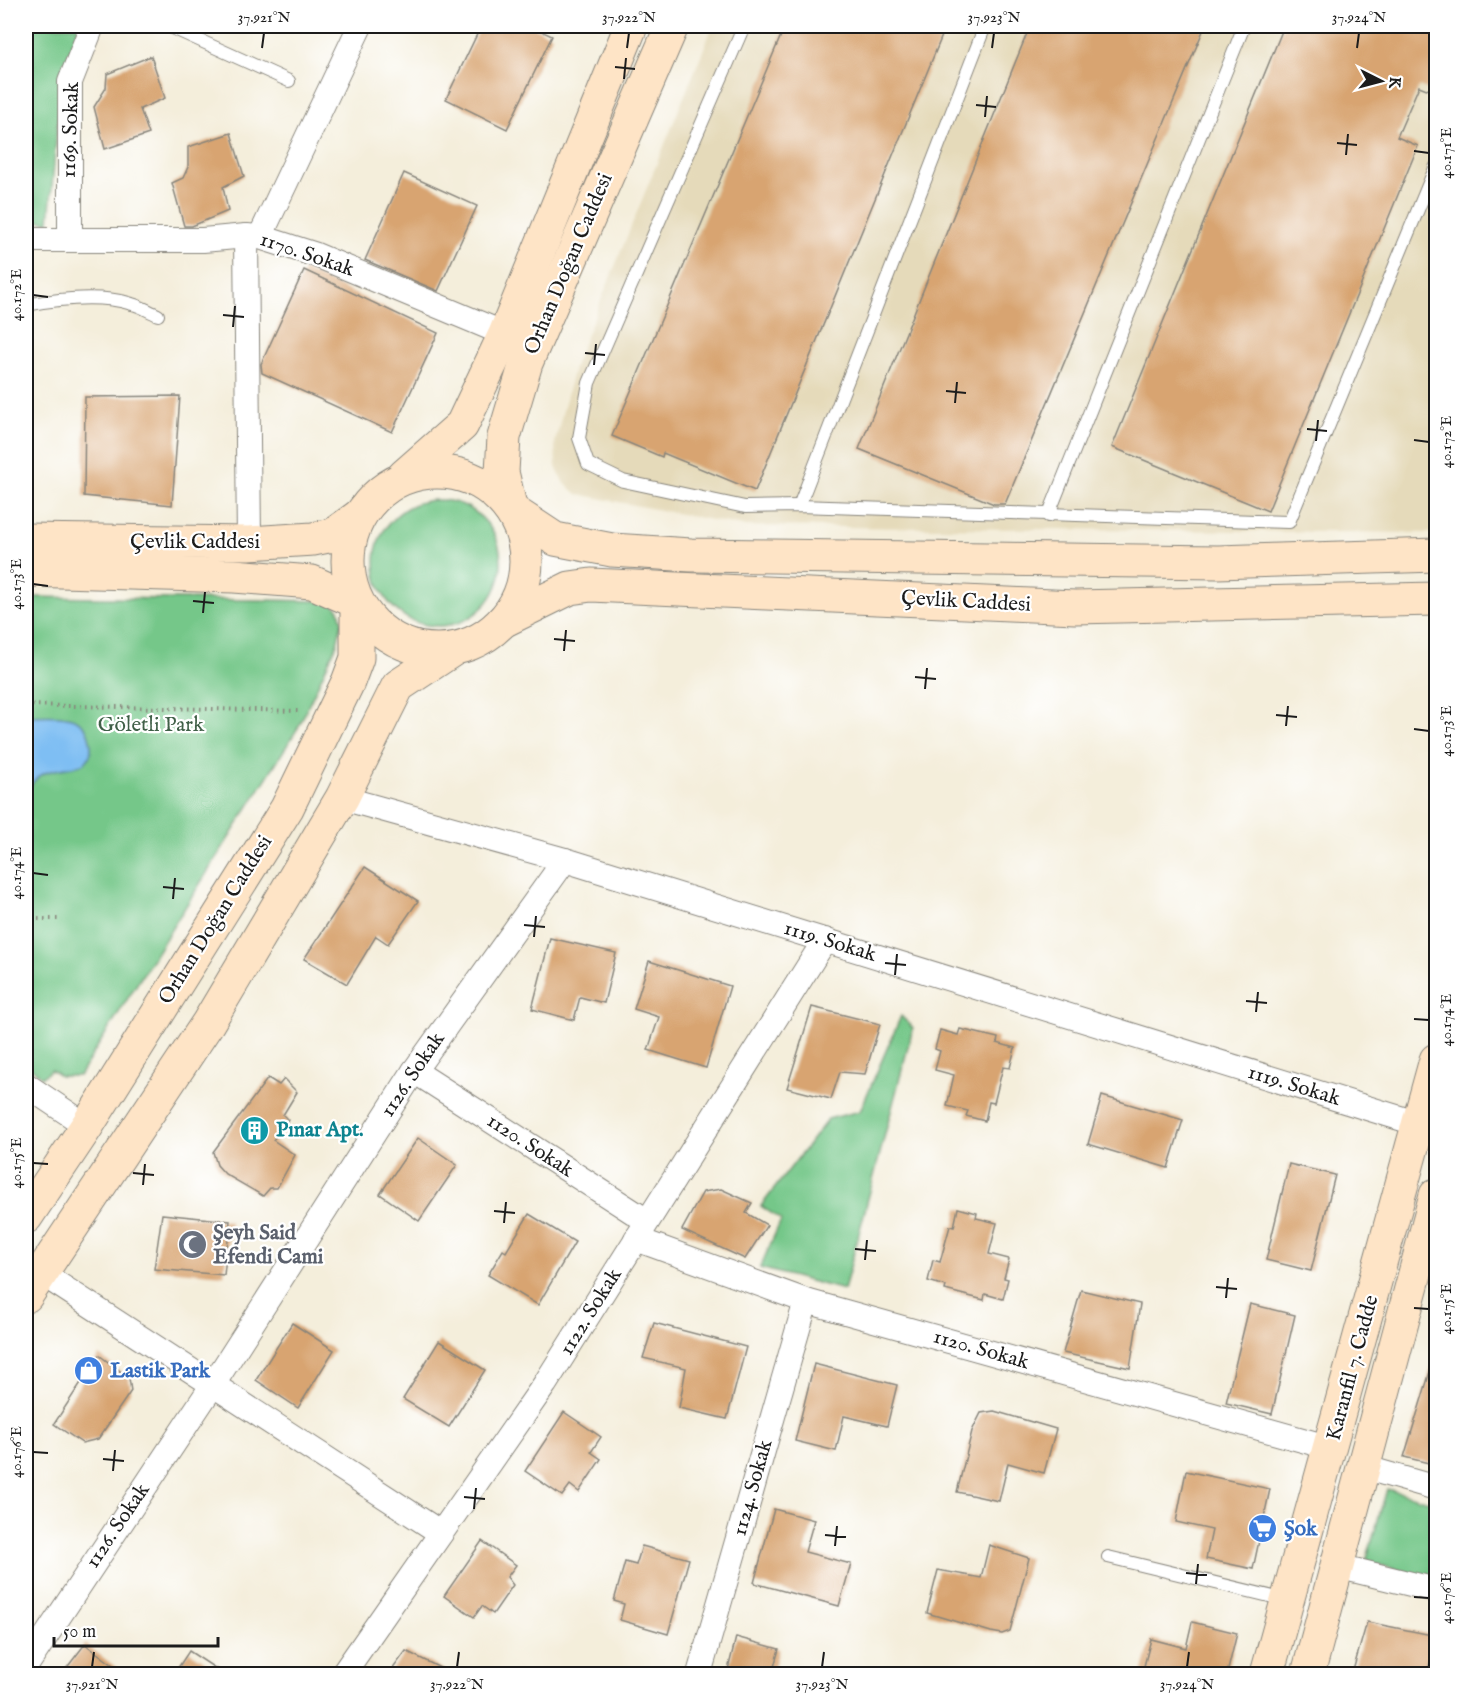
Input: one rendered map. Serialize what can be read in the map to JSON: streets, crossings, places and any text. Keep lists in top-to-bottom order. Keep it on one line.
{"streets":{"main road":["Orhan Doğan Caddesi","Çevlik Caddesi","Karanfil 7. Cadde"],"street":["1169. Sokak","1170. Sokak","1119. Sokak","1126. Sokak","1120. Sokak","1122. Sokak","1124. Sokak"]},"crossings":[["1169. Sokak","1170. Sokak"],["1170. Sokak","Orhan Doğan Caddesi"],["Orhan Doğan Caddesi","Çevlik Caddesi"],["1119. Sokak","1126. Sokak"],["1119. Sokak","1122. Sokak"],["1119. Sokak","Karanfil 7. Cadde"],["1126. Sokak","1120. Sokak"],["1120. Sokak","1122. Sokak"],["1120. Sokak","Karanfil 7. Cadde"],["1120. Sokak","1124. Sokak"]],"parks":["Göletli Park"],"places":{"building":["Pınar Apt."],"mosque":["Şeyh Said Efendi Cami"],"shop":["Lastik Park"],"supermarket":["Şok"]},"scale_bar":"50 m","north":"right","coordinates":["37.921°N","37.922°N","37.923°N","37.924°N","40.171°E","40.172°E","40.173°E","40.174°E","40.175°E","40.176°E"]}
